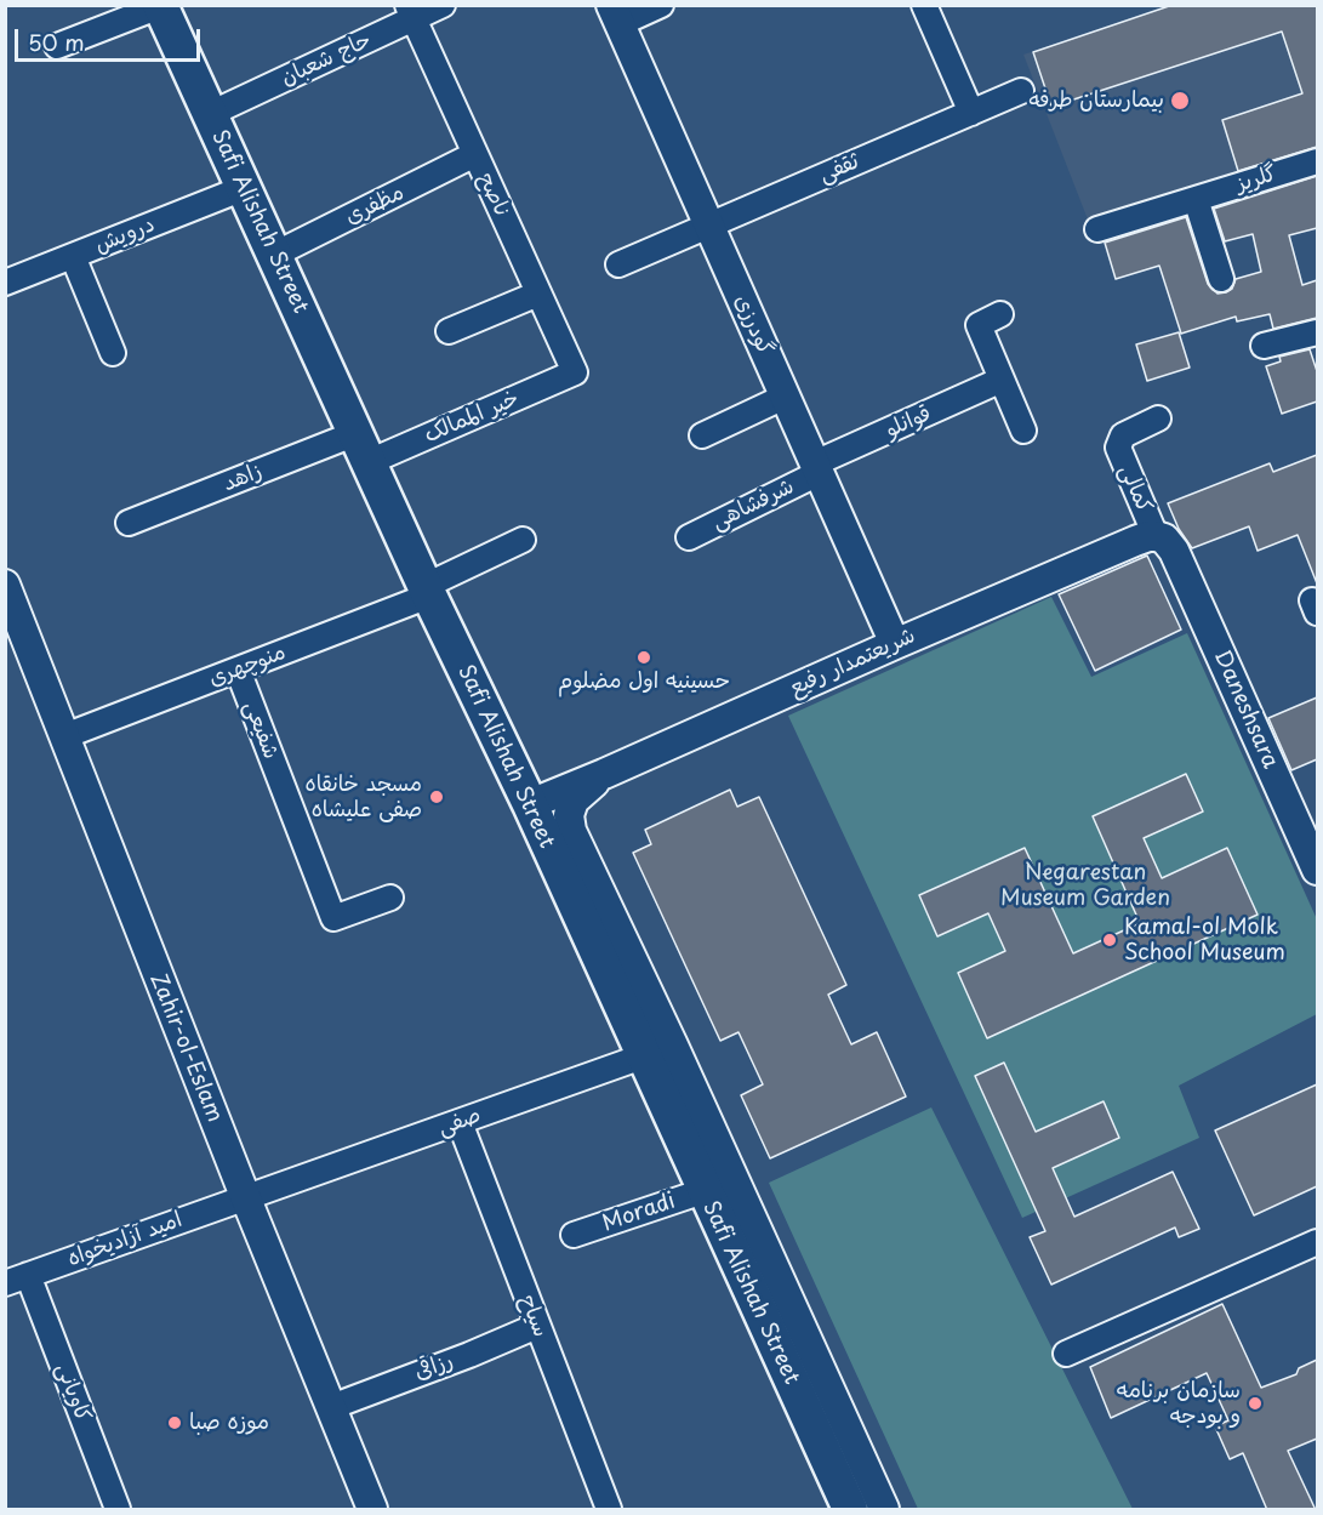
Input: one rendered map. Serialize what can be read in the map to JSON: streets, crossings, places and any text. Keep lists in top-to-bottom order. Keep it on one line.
{"streets":{"main road":["Safi Alishah Street"],"street":["حاج شعبان","ثقفی","گلریز","ناصح","مظفری","درویش","گودرزی","خیر الممالک","قوانلو","زاهد","کمالی","شرفشاهی","شریعتمدار رفیع","منوچهری","Daneshsara","شفیعی","Zahir-ol-Eslam","صفی","Moradi","امید آزادیخواه","سیاح","رزاقی","کاویانی"]},"crossings":[["حاج شعبان","ناصح"],["حاج شعبان","Safi Alishah Street"],["ثقفی","گودرزی"],["ناصح","مظفری"],["ناصح","خیر الممالک"],["مظفری","Safi Alishah Street"],["Safi Alishah Street","درویش"],["Safi Alishah Street","خیر الممالک"],["Safi Alishah Street","زاهد"],["Safi Alishah Street","شریعتمدار رفیع"],["Safi Alishah Street","منوچهری"],["Safi Alishah Street","صفی"],["Safi Alishah Street","Moradi"],["گودرزی","قوانلو"],["گودرزی","شرفشاهی"],["گودرزی","شریعتمدار رفیع"],["خیر الممالک","زاهد"],["قوانلو","شرفشاهی"],["کمالی","شریعتمدار رفیع"],["کمالی","Daneshsara"],["شریعتمدار رفیع","Daneshsara"],["منوچهری","شفیعی"],["منوچهری","Zahir-ol-Eslam"],["Zahir-ol-Eslam","صفی"],["Zahir-ol-Eslam","امید آزادیخواه"],["Zahir-ol-Eslam","رزاقی"],["صفی","امید آزادیخواه"],["صفی","سیاح"],["امید آزادیخواه","کاویانی"],["سیاح","رزاقی"]],"parks":["Negarestan Museum Garden"],"places":["بیمارستان طرفه","حسینیه اول مضلوم","مسجد خانقاه صفی علیشاه","Kamal-ol Molk School Museum","سازمان برنامه و بودجه","موزه صبا"],"scale_bar":"50 m"}
